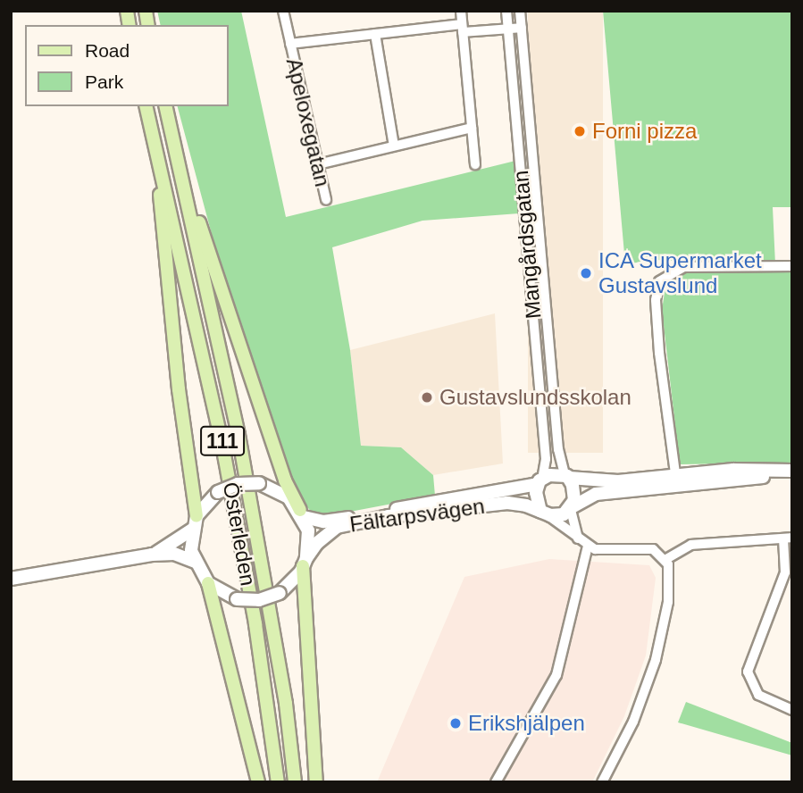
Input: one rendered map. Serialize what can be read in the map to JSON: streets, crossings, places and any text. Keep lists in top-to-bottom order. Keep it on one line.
{"streets":{"main road":["111","Fältarpsvägen","Österleden"],"street":["Apeloxegatan","Mangårdsgatan"]},"crossings":[["Apeloxegatan","Mangårdsgatan"],["Mangårdsgatan","Fältarpsvägen"]],"places":["Forni pizza","ICA Supermarket Gustavslund","Gustavslundsskolan","Erikshjälpen"],"legend":["Road","Park"]}
